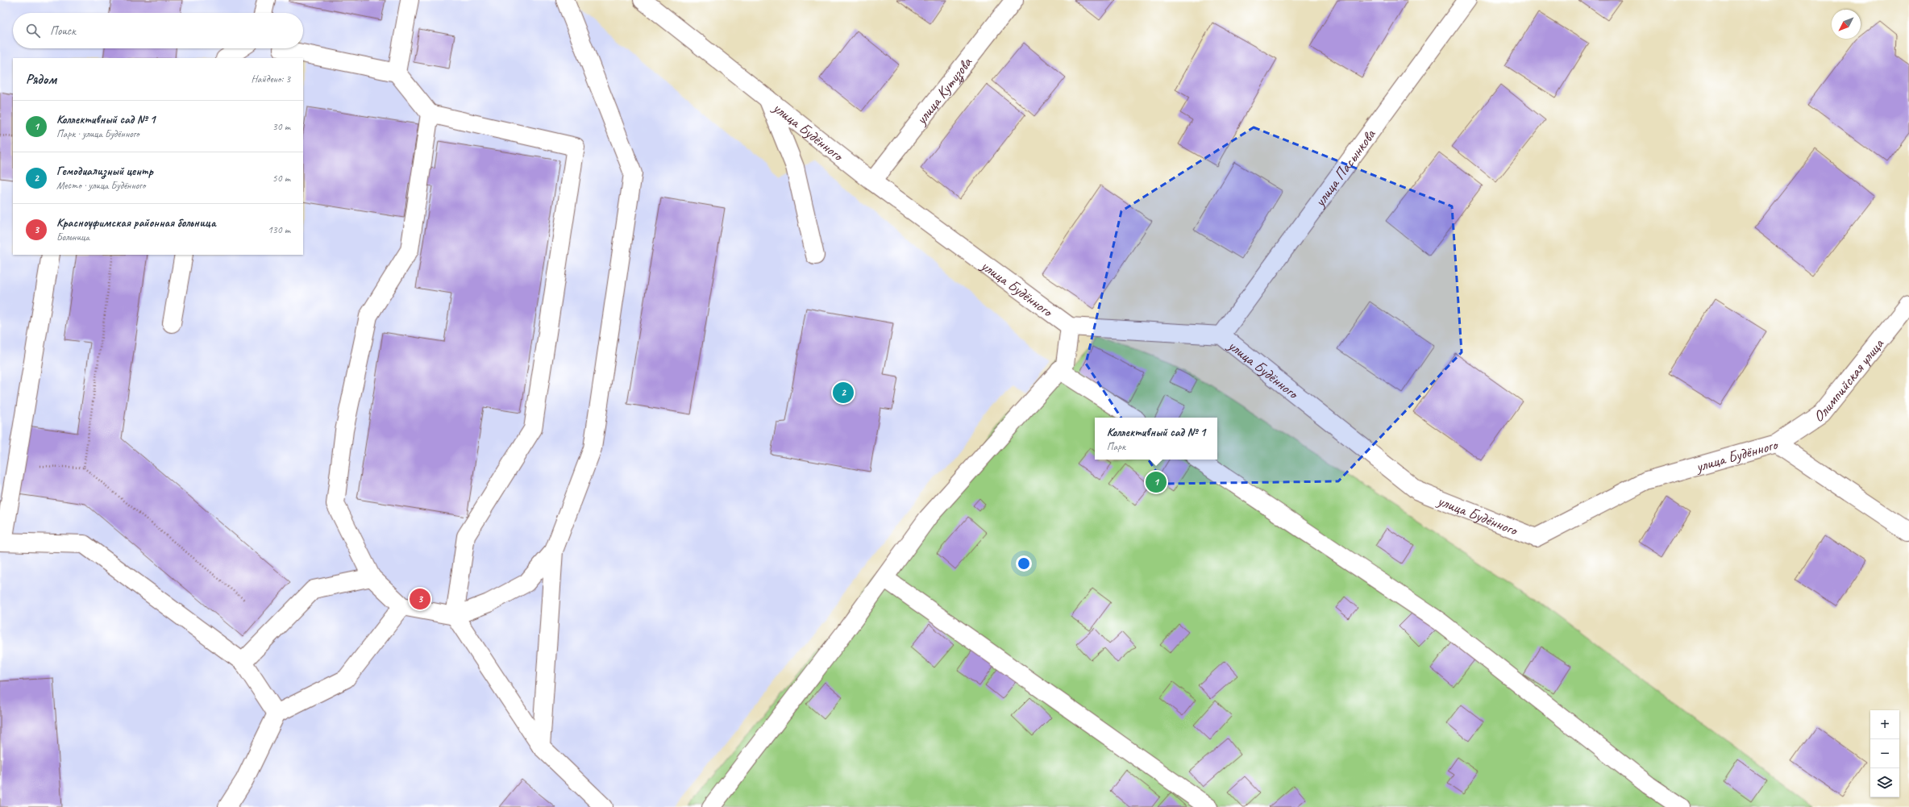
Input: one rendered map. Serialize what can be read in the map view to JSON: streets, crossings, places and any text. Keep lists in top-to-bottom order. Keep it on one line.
{"streets":{"street":["улица Кутузова","улица Будённого","улица Пасынкова","Олимпийская улица"]},"crossings":[["улица Кутузова","улица Будённого"],["улица Будённого","улица Пасынкова"],["улица Будённого","Олимпийская улица"]],"north":"bottom left","page":{"search":"Поиск","heading":["Рядом","Найдено: 3"],"list":[{"mark":"1","name":"Коллективный сад № 1","note":"Парк · улица Будённого","value":"30 m"},{"mark":"2","name":"Гемодиализный центр","note":"Место · улица Будённого","value":"50 m"},{"mark":"3","name":"Красноуфимская районная больница","note":"Больница","value":"130 m"}],"pins":["2","1","3"],"popup":["Коллективный сад № 1","Парк"],"map_buttons":["+","−"]}}
